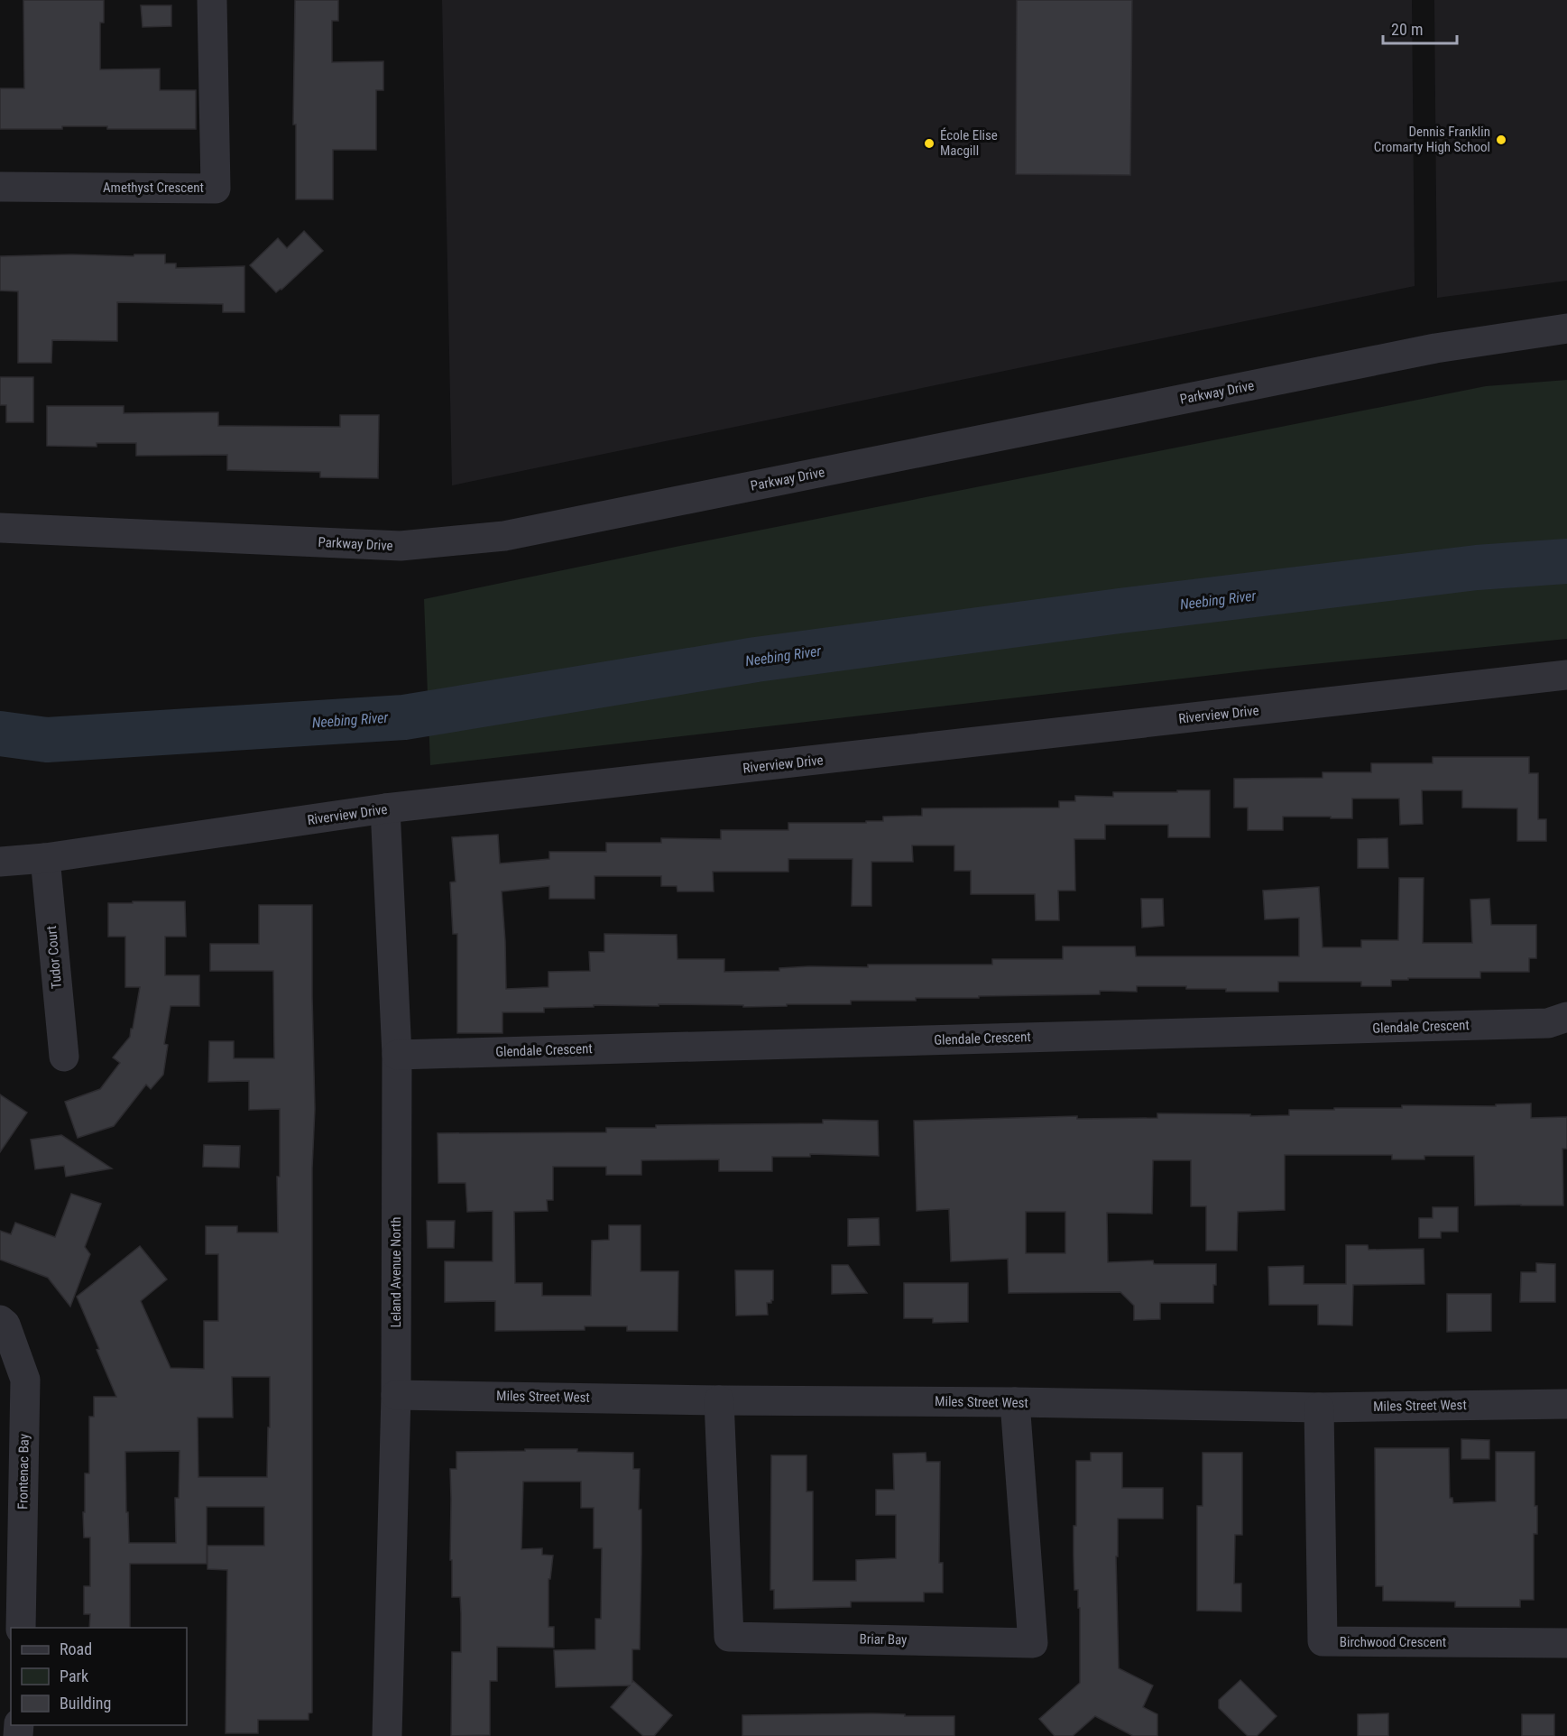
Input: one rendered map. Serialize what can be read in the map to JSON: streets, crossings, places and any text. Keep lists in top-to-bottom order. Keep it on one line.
{"streets":{"street":["Amethyst Crescent","Parkway Drive","Riverview Drive","Tudor Court","Glendale Crescent","Leland Avenue North","Miles Street West","Frontenac Bay","Briar Bay","Birchwood Crescent"]},"crossings":[["Riverview Drive","Tudor Court"],["Riverview Drive","Leland Avenue North"],["Glendale Crescent","Leland Avenue North"],["Leland Avenue North","Miles Street West"],["Miles Street West","Briar Bay"],["Miles Street West","Birchwood Crescent"]],"water":["Neebing River"],"places":["Dennis Franklin Cromarty High School","École Elise Macgill"],"legend":["Road","Park","Building"],"scale_bar":"20 m"}
